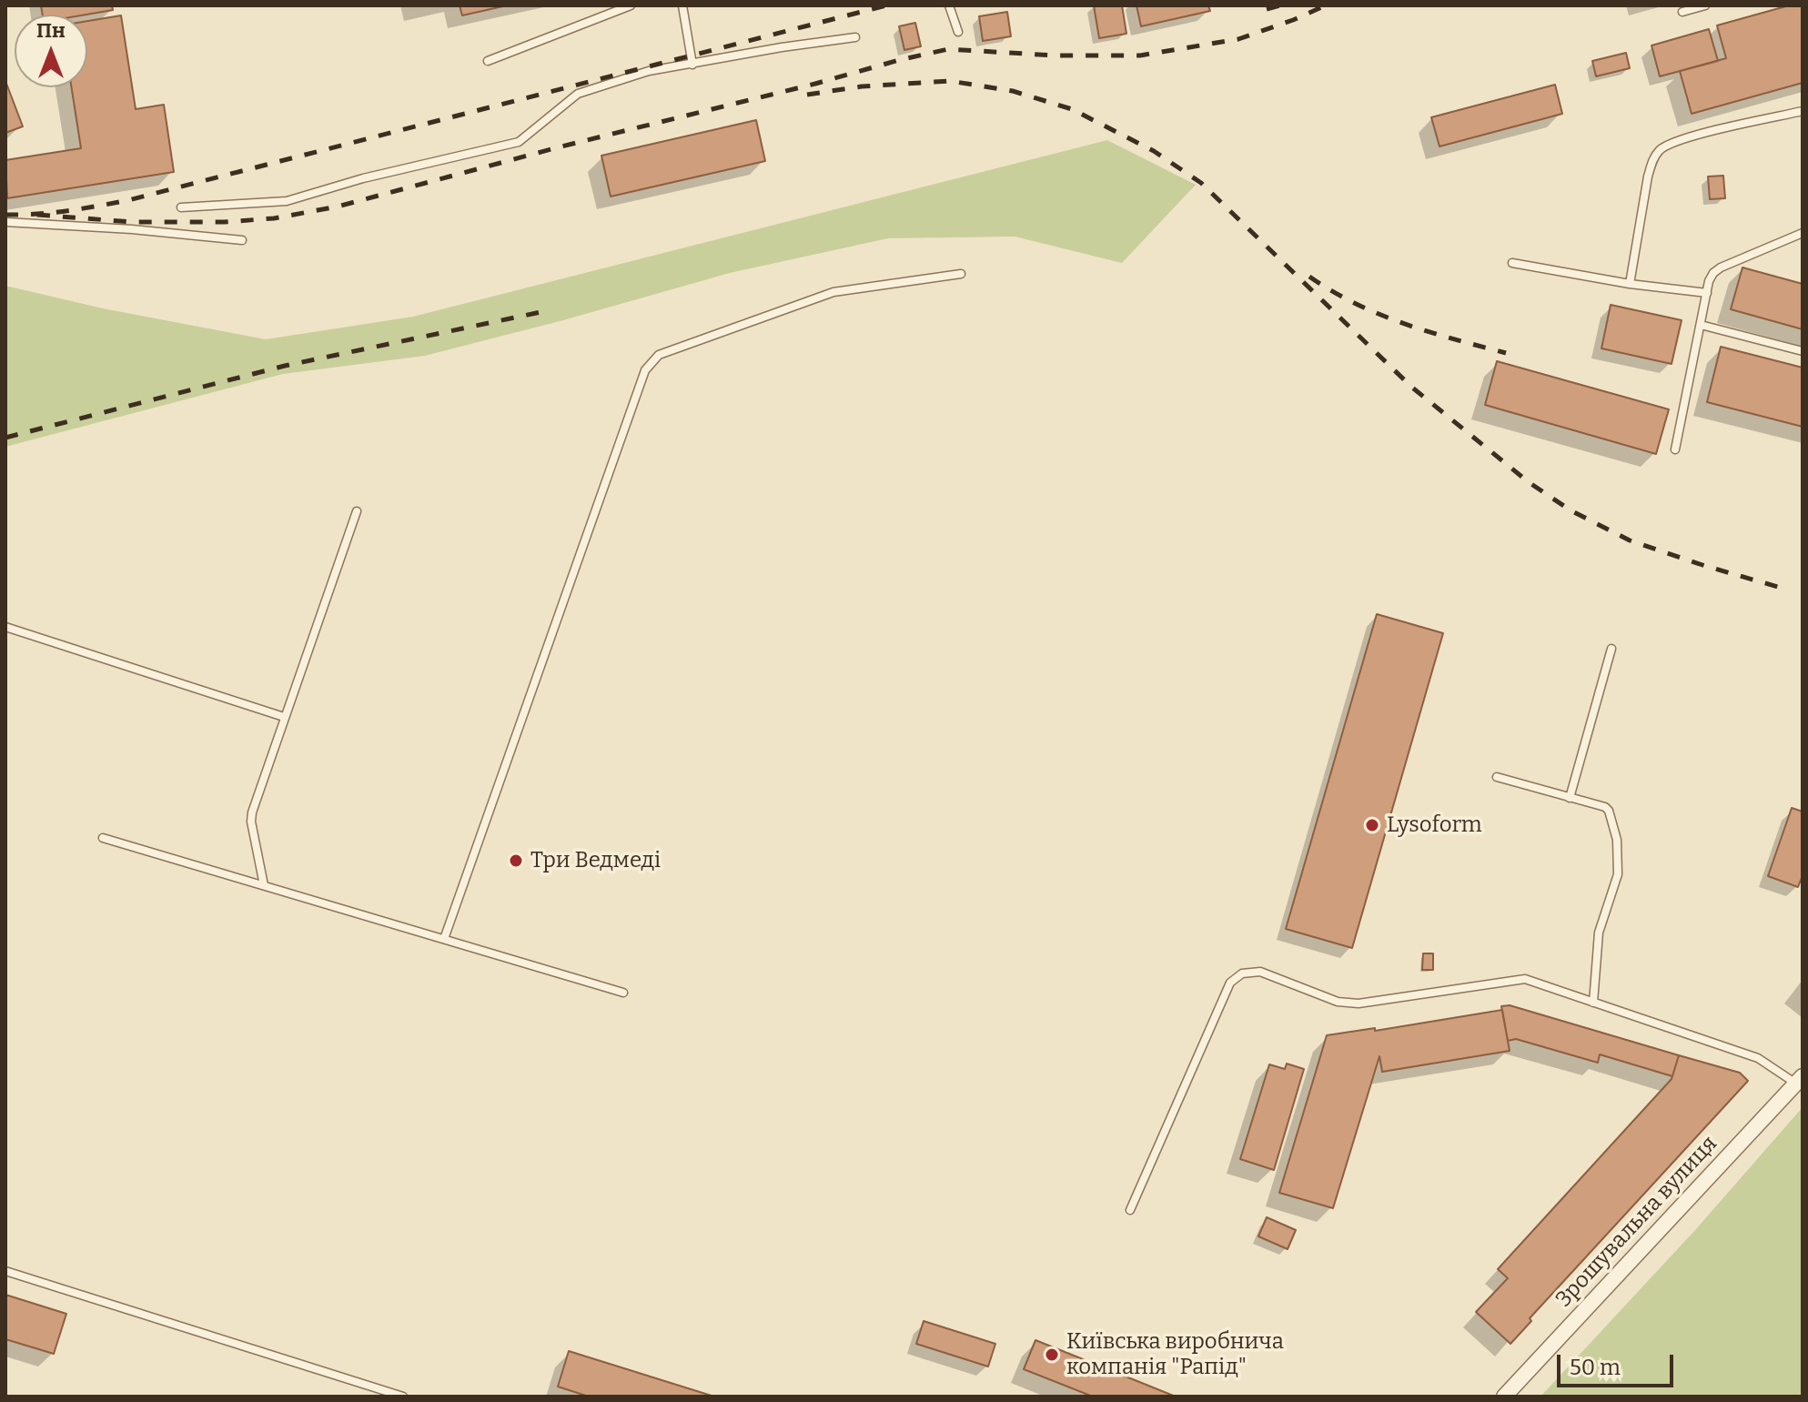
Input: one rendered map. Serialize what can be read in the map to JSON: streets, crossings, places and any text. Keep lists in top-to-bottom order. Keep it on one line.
{"streets":{"street":["Зрошувальна вулиця"]},"places":["Lysoform","Три Ведмеді","Київська виробнича компанія \"Рапід\""],"scale_bar":"50 m","north":"top"}
